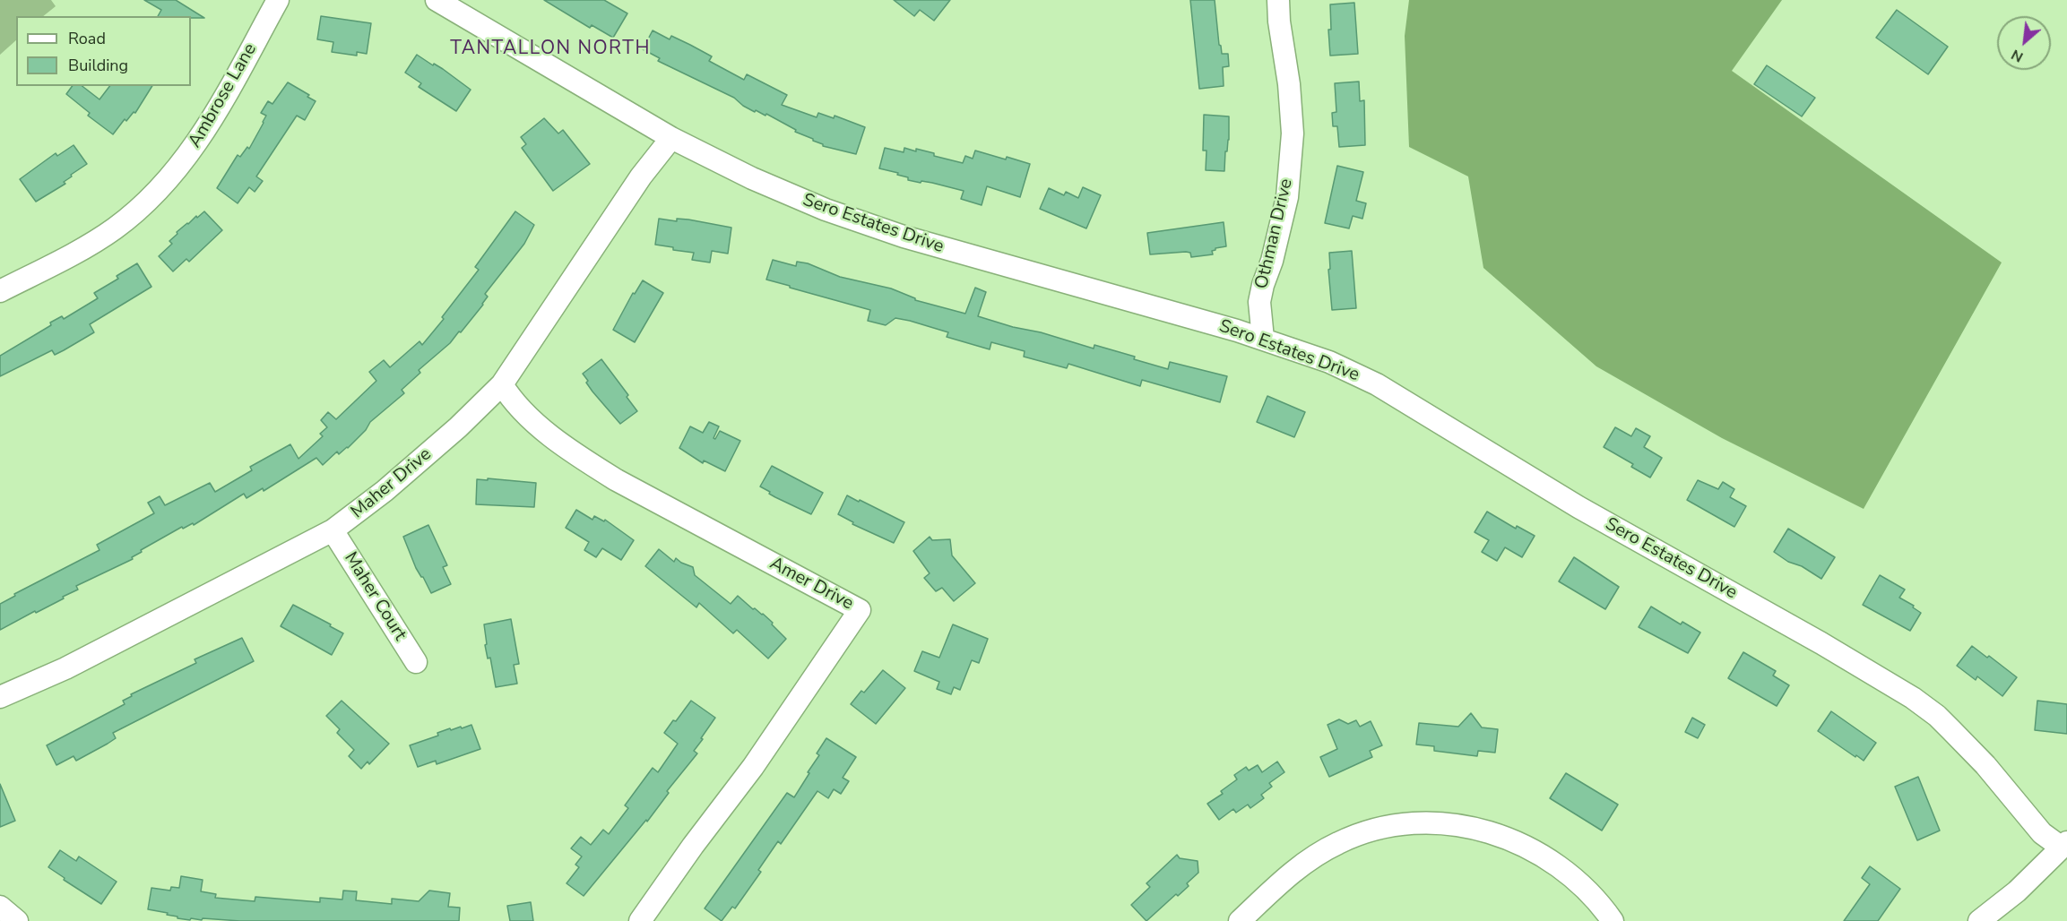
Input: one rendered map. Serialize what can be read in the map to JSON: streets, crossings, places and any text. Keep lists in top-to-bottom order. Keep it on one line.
{"streets":{"street":["Ambrose Lane","Sero Estates Drive","Othman Drive","Maher Drive","Amer Drive","Maher Court"]},"crossings":[["Sero Estates Drive","Othman Drive"],["Sero Estates Drive","Maher Drive"],["Maher Drive","Amer Drive"],["Maher Drive","Maher Court"]],"districts":["TANTALLON NORTH"],"legend":["Road","Building"],"north":"bottom left"}
